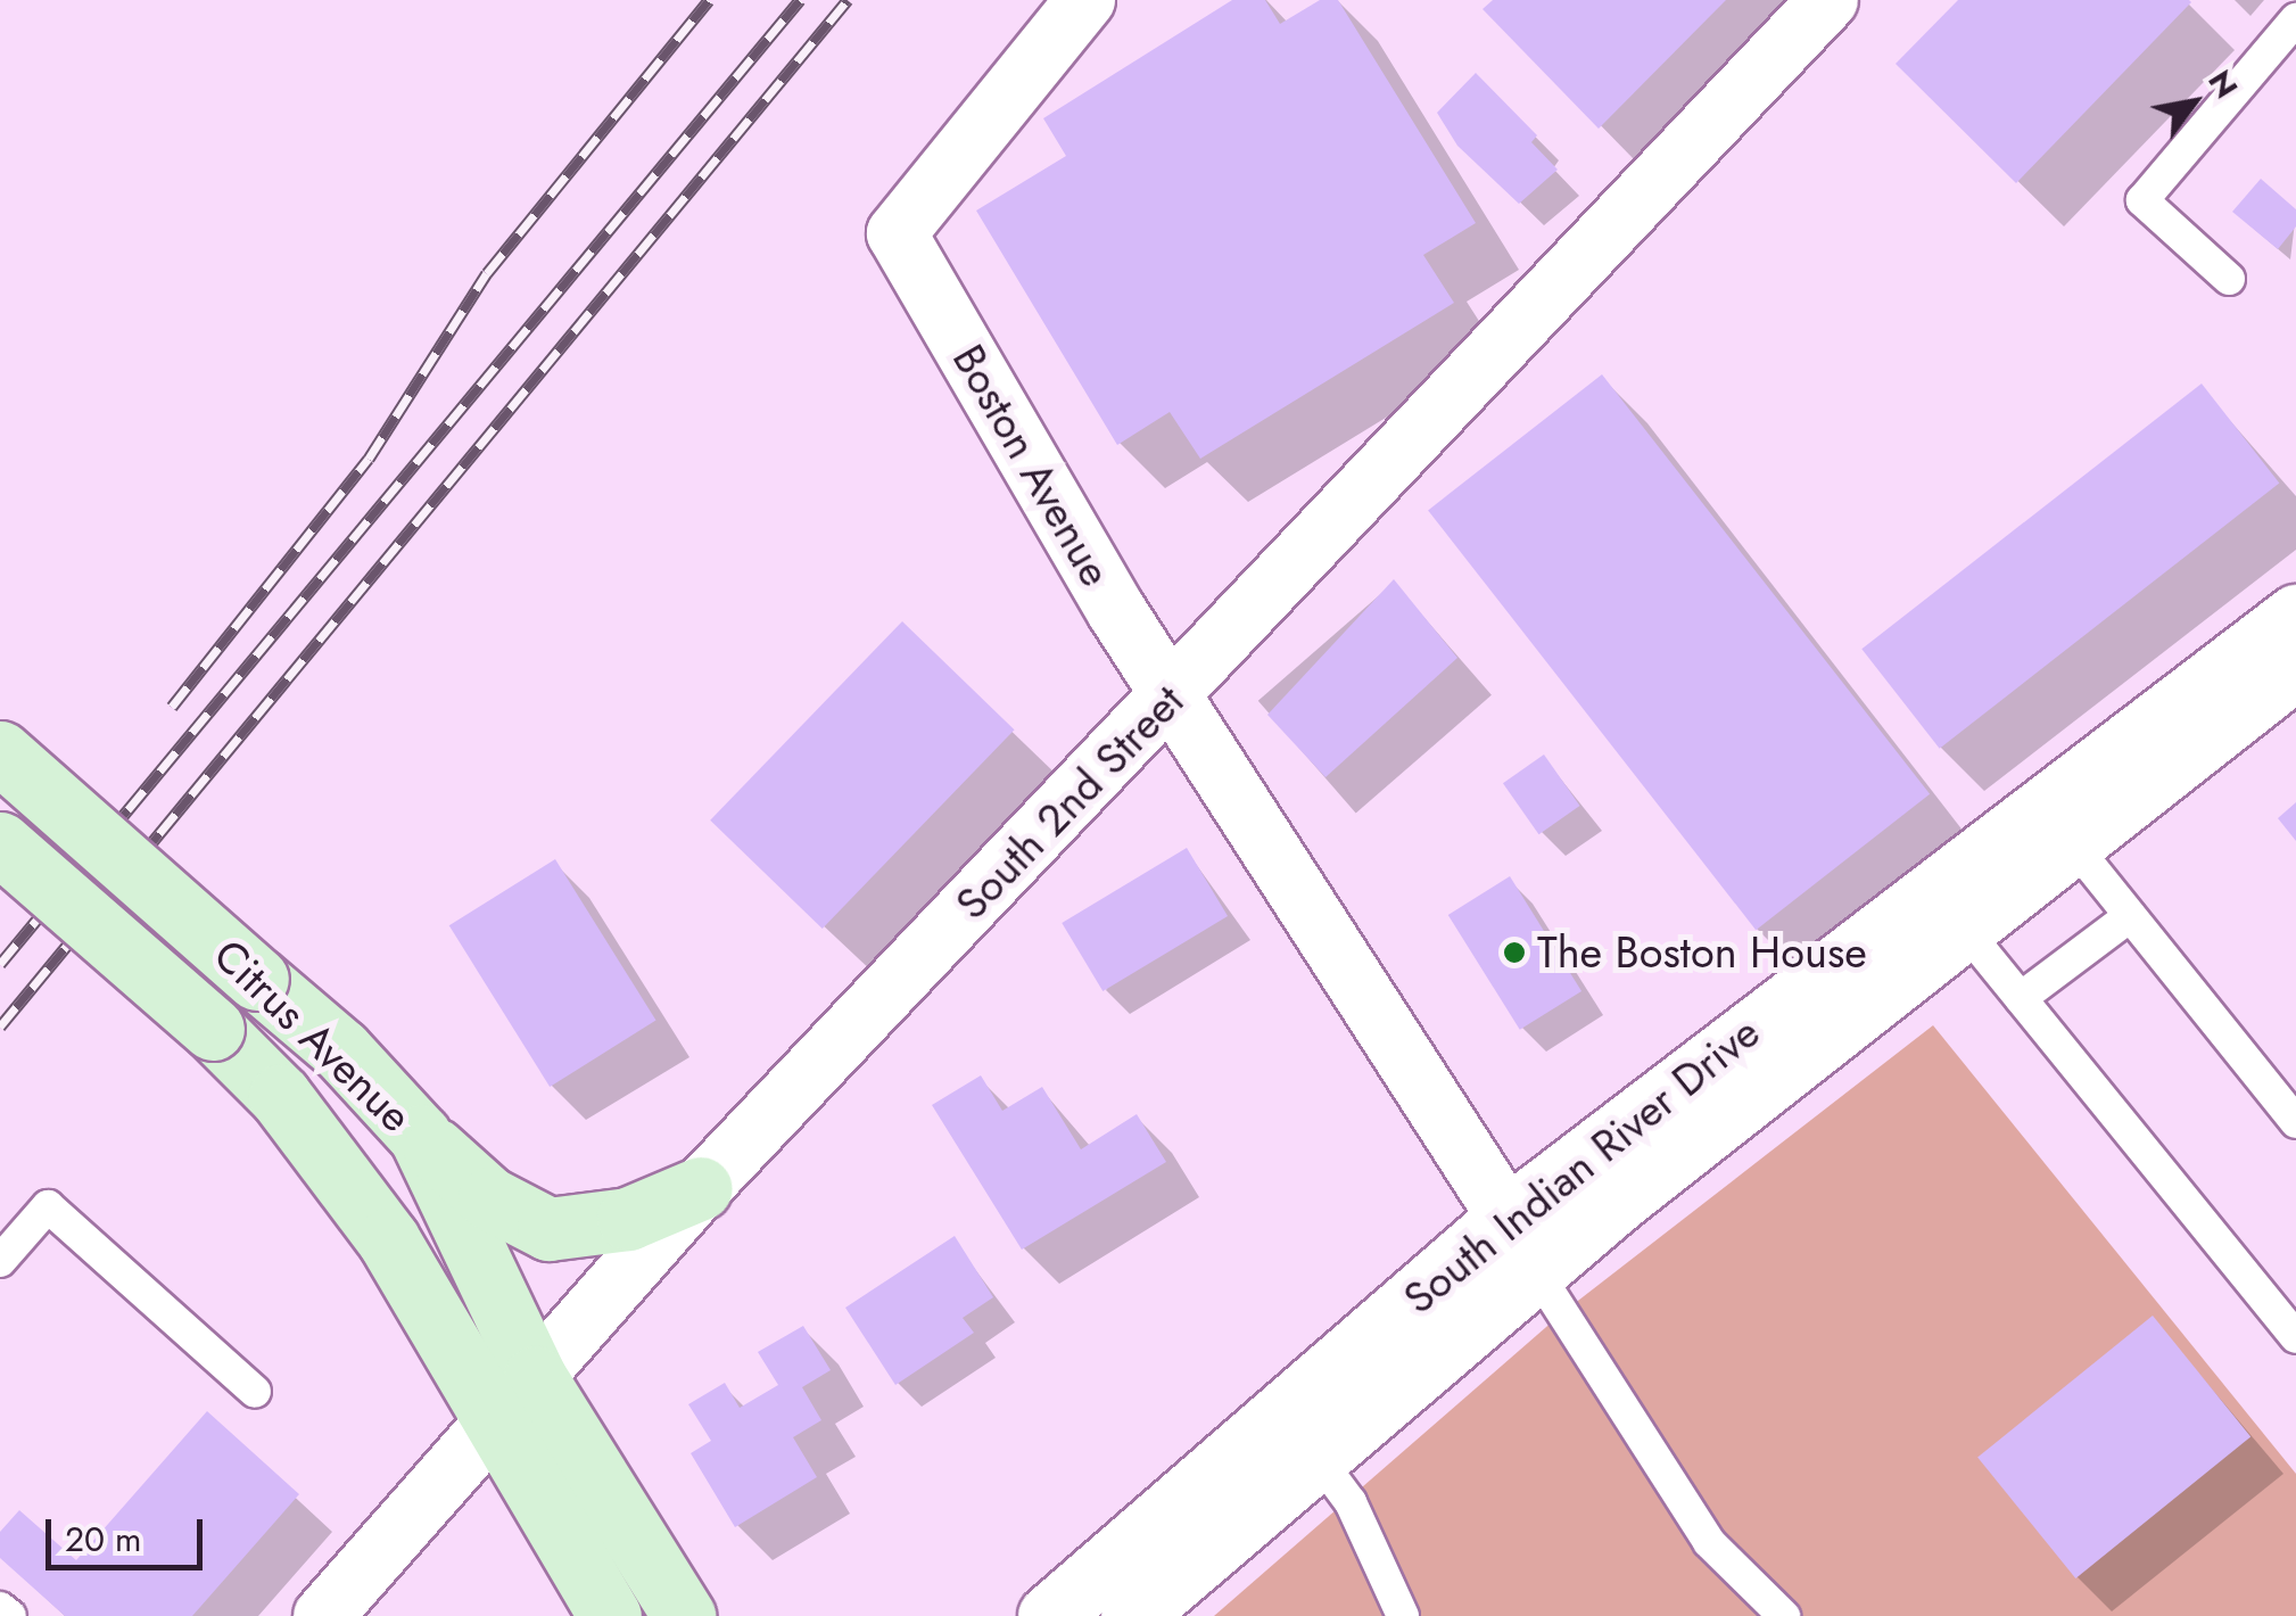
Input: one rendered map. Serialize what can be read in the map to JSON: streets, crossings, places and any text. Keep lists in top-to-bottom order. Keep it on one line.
{"streets":{"main road":["Citrus Avenue"],"street":["Boston Avenue","South 2nd Street","South Indian River Drive"]},"crossings":[["Boston Avenue","South 2nd Street"],["Boston Avenue","South Indian River Drive"],["South 2nd Street","Citrus Avenue"]],"places":["The Boston House"],"scale_bar":"20 m","north":"top right"}
